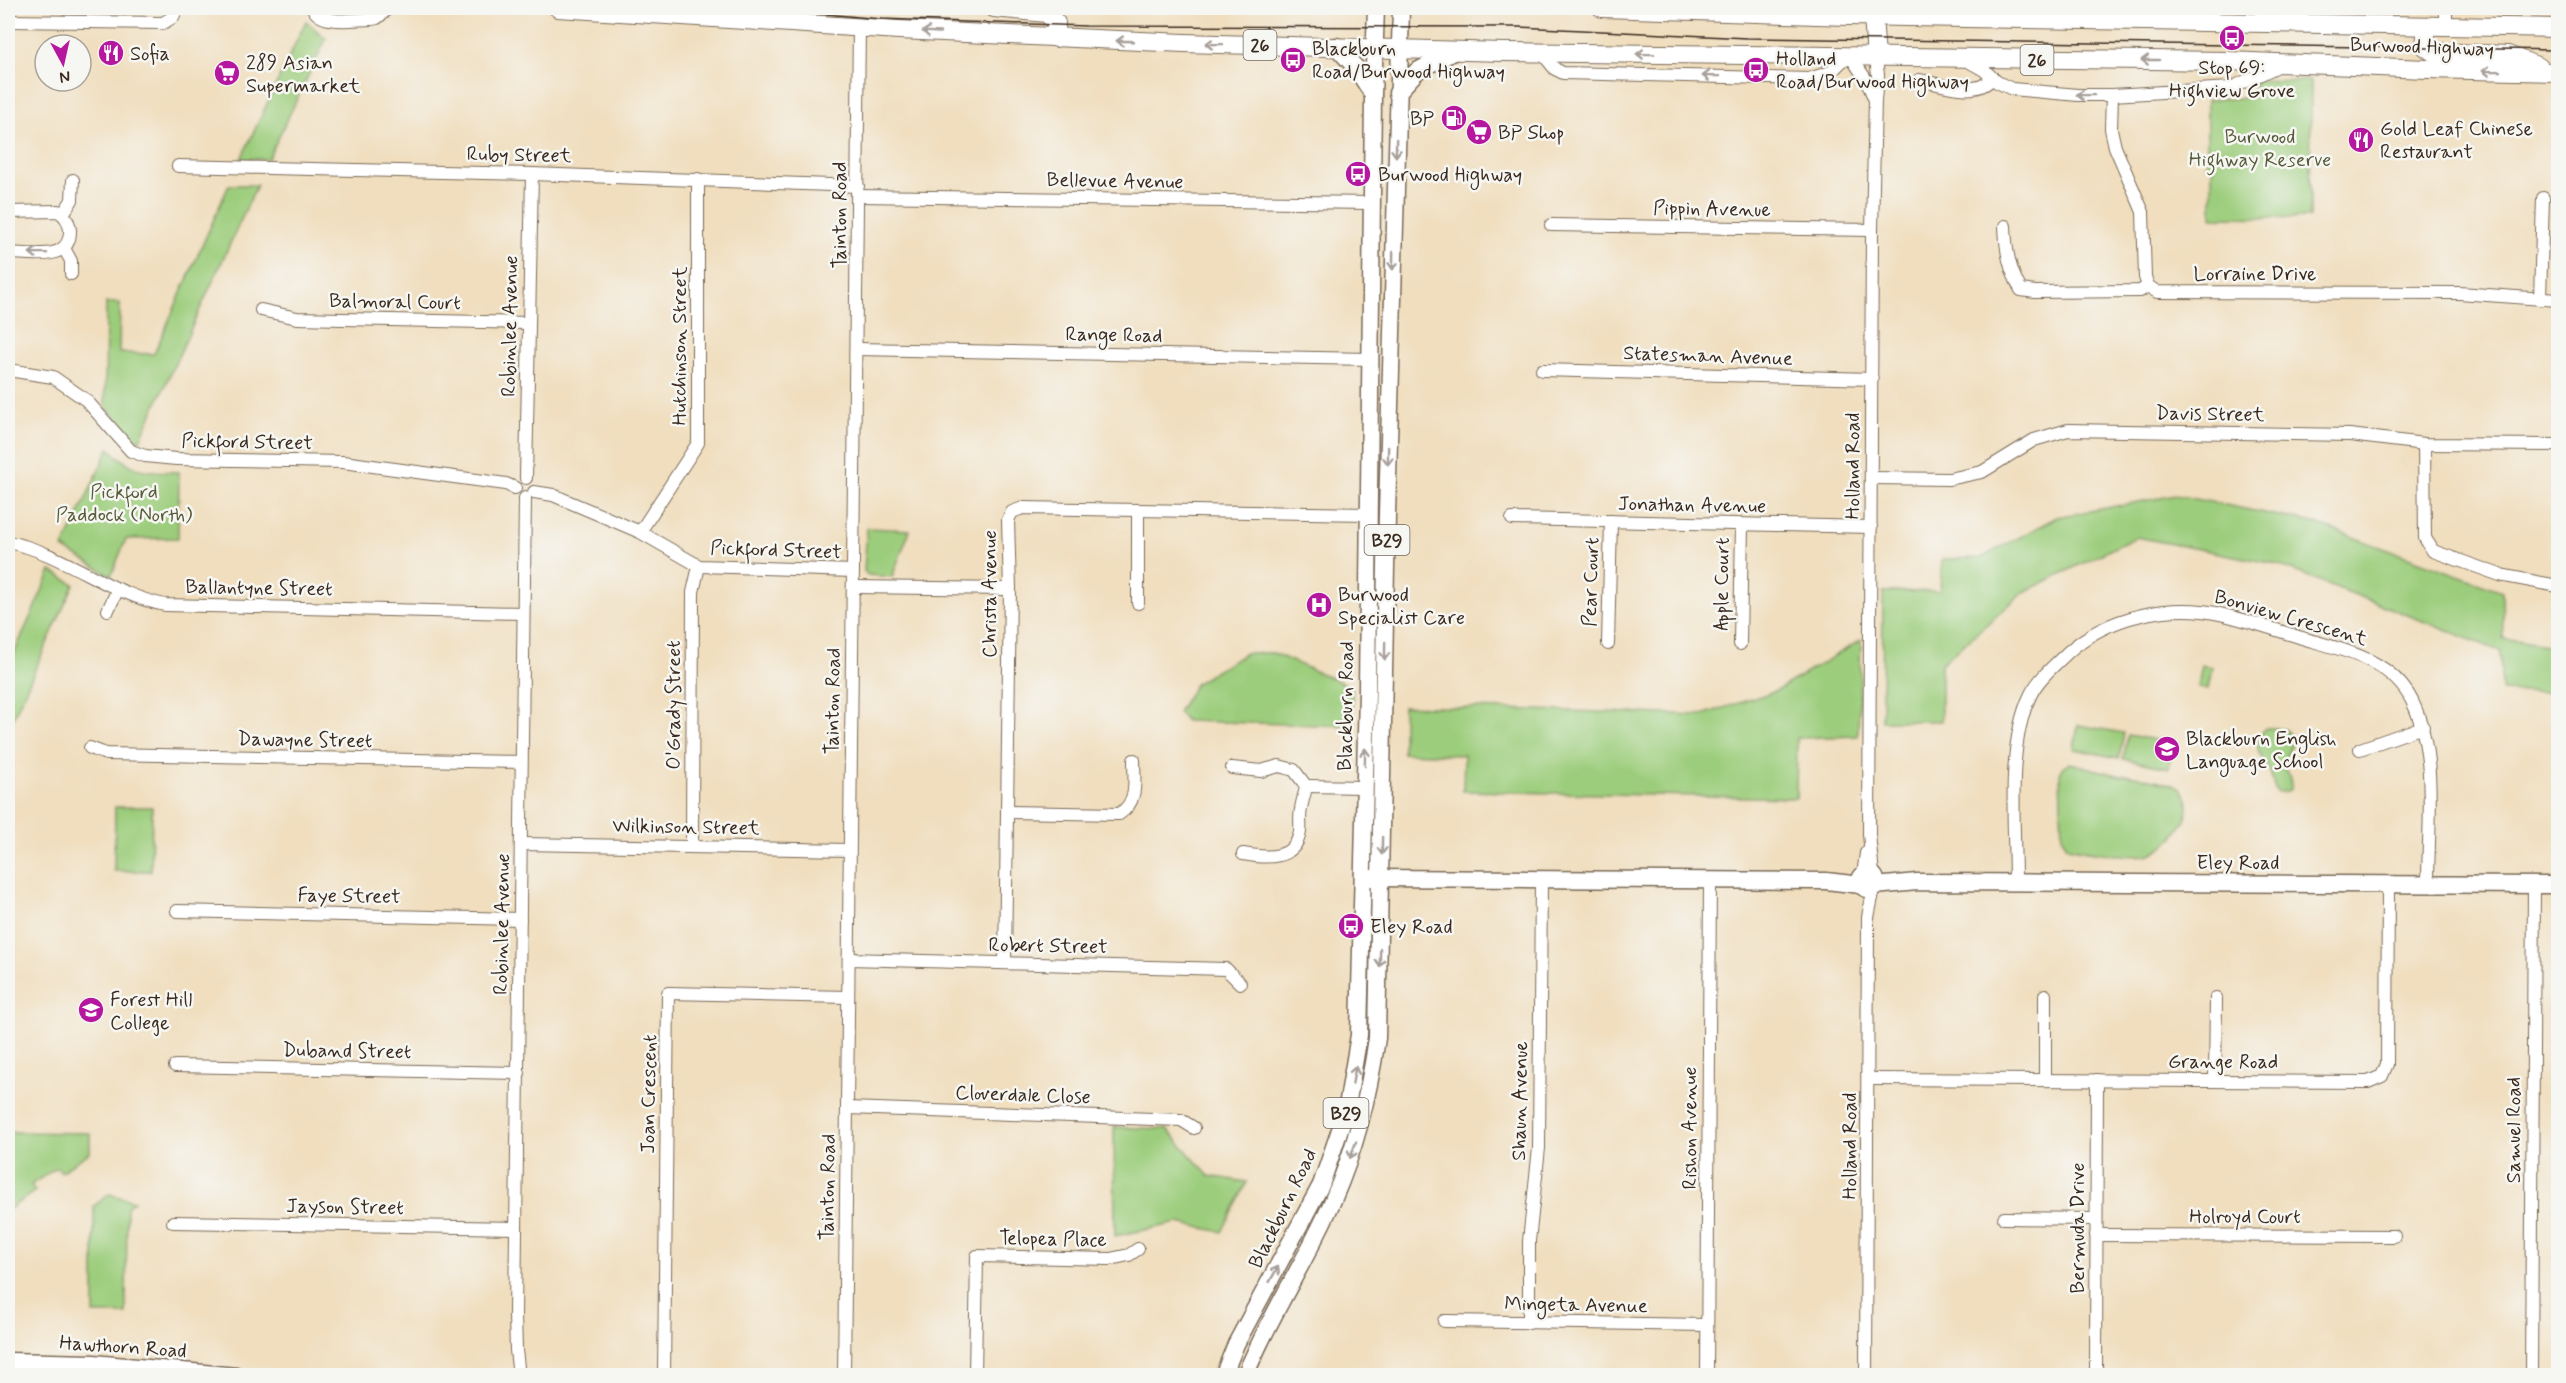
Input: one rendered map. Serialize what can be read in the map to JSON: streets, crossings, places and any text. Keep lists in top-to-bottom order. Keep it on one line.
{"streets":{"highway":["26","Burwood Highway"],"main road":["B29","Blackburn Road","Eley Road","Hawthorn Road"],"street":["Ruby Street","Bellevue Avenue","Pippin Avenue","Tainton Road","Lorraine Drive","Balmoral Court","Robinlee Avenue","Range Road","Hutchinson Street","Statesman Avenue","Davis Street","Pickford Street","Holland Road","Jonathan Avenue","Pear Court","Apple Court","Ballantyne Street","Christa Avenue","Bonview Crescent","O'Grady Street","Dawayne Street","Wilkinson Street","Faye Street","Robert Street","Duband Street","Grange Road","Joan Crescent","Cloverdale Close","Shaun Avenue","Rishon Avenue","Samuel Road","Jayson Street","Holroyd Court","Bermuda Drive","Telopea Place","Mingeta Avenue"]},"crossings":[["Burwood Highway","Tainton Road"],["Burwood Highway","Holland Road"],["Burwood Highway","Blackburn Road"],["Ruby Street","Bellevue Avenue"],["Ruby Street","Tainton Road"],["Ruby Street","Robinlee Avenue"],["Ruby Street","Hutchinson Street"],["Bellevue Avenue","Tainton Road"],["Bellevue Avenue","Blackburn Road"],["Pippin Avenue","Holland Road"],["Tainton Road","Range Road"],["Tainton Road","Pickford Street"],["Tainton Road","Wilkinson Street"],["Tainton Road","Robert Street"],["Tainton Road","Joan Crescent"],["Tainton Road","Cloverdale Close"],["Balmoral Court","Robinlee Avenue"],["Robinlee Avenue","Pickford Street"],["Robinlee Avenue","Ballantyne Street"],["Robinlee Avenue","Dawayne Street"],["Robinlee Avenue","Wilkinson Street"],["Robinlee Avenue","Faye Street"],["Robinlee Avenue","Duband Street"],["Robinlee Avenue","Jayson Street"],["Range Road","Blackburn Road"],["Hutchinson Street","Pickford Street"],["Statesman Avenue","Holland Road"],["Davis Street","Holland Road"],["Pickford Street","O'Grady Street"],["Holland Road","Jonathan Avenue"],["Holland Road","Eley Road"],["Holland Road","Grange Road"],["Jonathan Avenue","Pear Court"],["Jonathan Avenue","Apple Court"],["Christa Avenue","Blackburn Road"],["Christa Avenue","Robert Street"],["Bonview Crescent","Eley Road"],["O'Grady Street","Wilkinson Street"],["Blackburn Road","Eley Road"],["Eley Road","Grange Road"],["Eley Road","Shaun Avenue"],["Eley Road","Rishon Avenue"],["Eley Road","Samuel Road"],["Grange Road","Bermuda Drive"],["Shaun Avenue","Mingeta Avenue"],["Rishon Avenue","Mingeta Avenue"],["Holroyd Court","Bermuda Drive"]],"parks":["Burwood Highway Reserve","Pickford Paddock (North)"],"places":{"bus stop":["Stop 69: Highview Grove","Blackburn Road/Burwood Highway","Holland Road/Burwood Highway","Burwood Highway","Eley Road"],"restaurant":["Sofia","Gold Leaf Chinese Restaurant"],"supermarket":["289 Asian Supermarket","BP Shop"],"fuel station":["BP"],"hospital":["Burwood Specialist Care"],"school or university":["Blackburn English Language School","Forest Hill College"]},"north":"bottom"}
